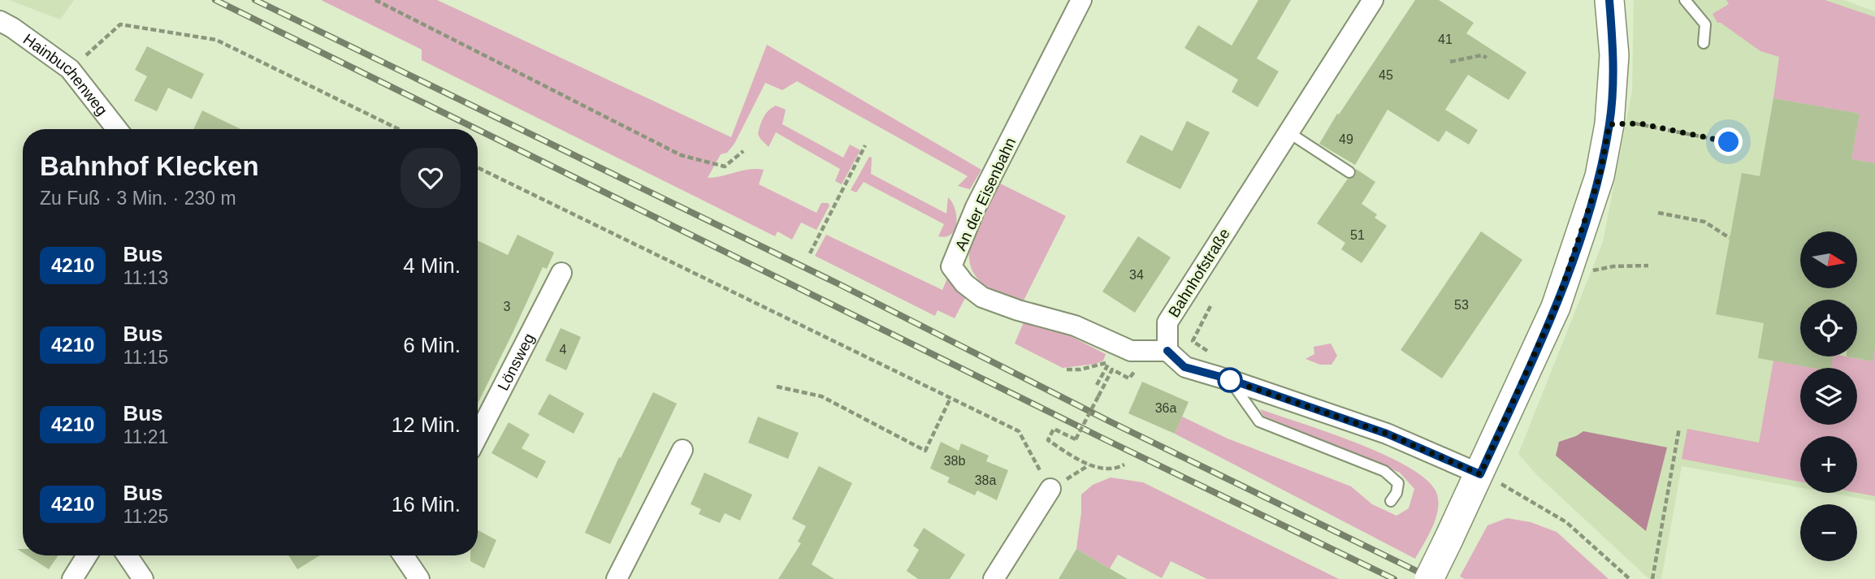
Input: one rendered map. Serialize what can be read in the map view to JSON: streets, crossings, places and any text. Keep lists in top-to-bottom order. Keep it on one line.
{"streets":{"street":["Hainbuchenweg","An der Eisenbahn","Bahnhofstraße","Lönsweg"]},"crossings":[["An der Eisenbahn","Bahnhofstraße"]],"lines":["bus line 4210"],"house_numbers":["41","45","49","51","34","53","3","4","36a","38b","38a"],"north":"right","page":{"heading":["Bahnhof Klecken","Zu Fuß · 3 Min. · 230 m"],"list":[{"mark":"4210","name":"Bus","note":"11:13","value":"4 Min."},{"mark":"4210","name":"Bus","note":"11:15","value":"6 Min."},{"mark":"4210","name":"Bus","note":"11:21","value":"12 Min."},{"mark":"4210","name":"Bus","note":"11:25","value":"16 Min."}],"map_buttons":["+","−"]}}
